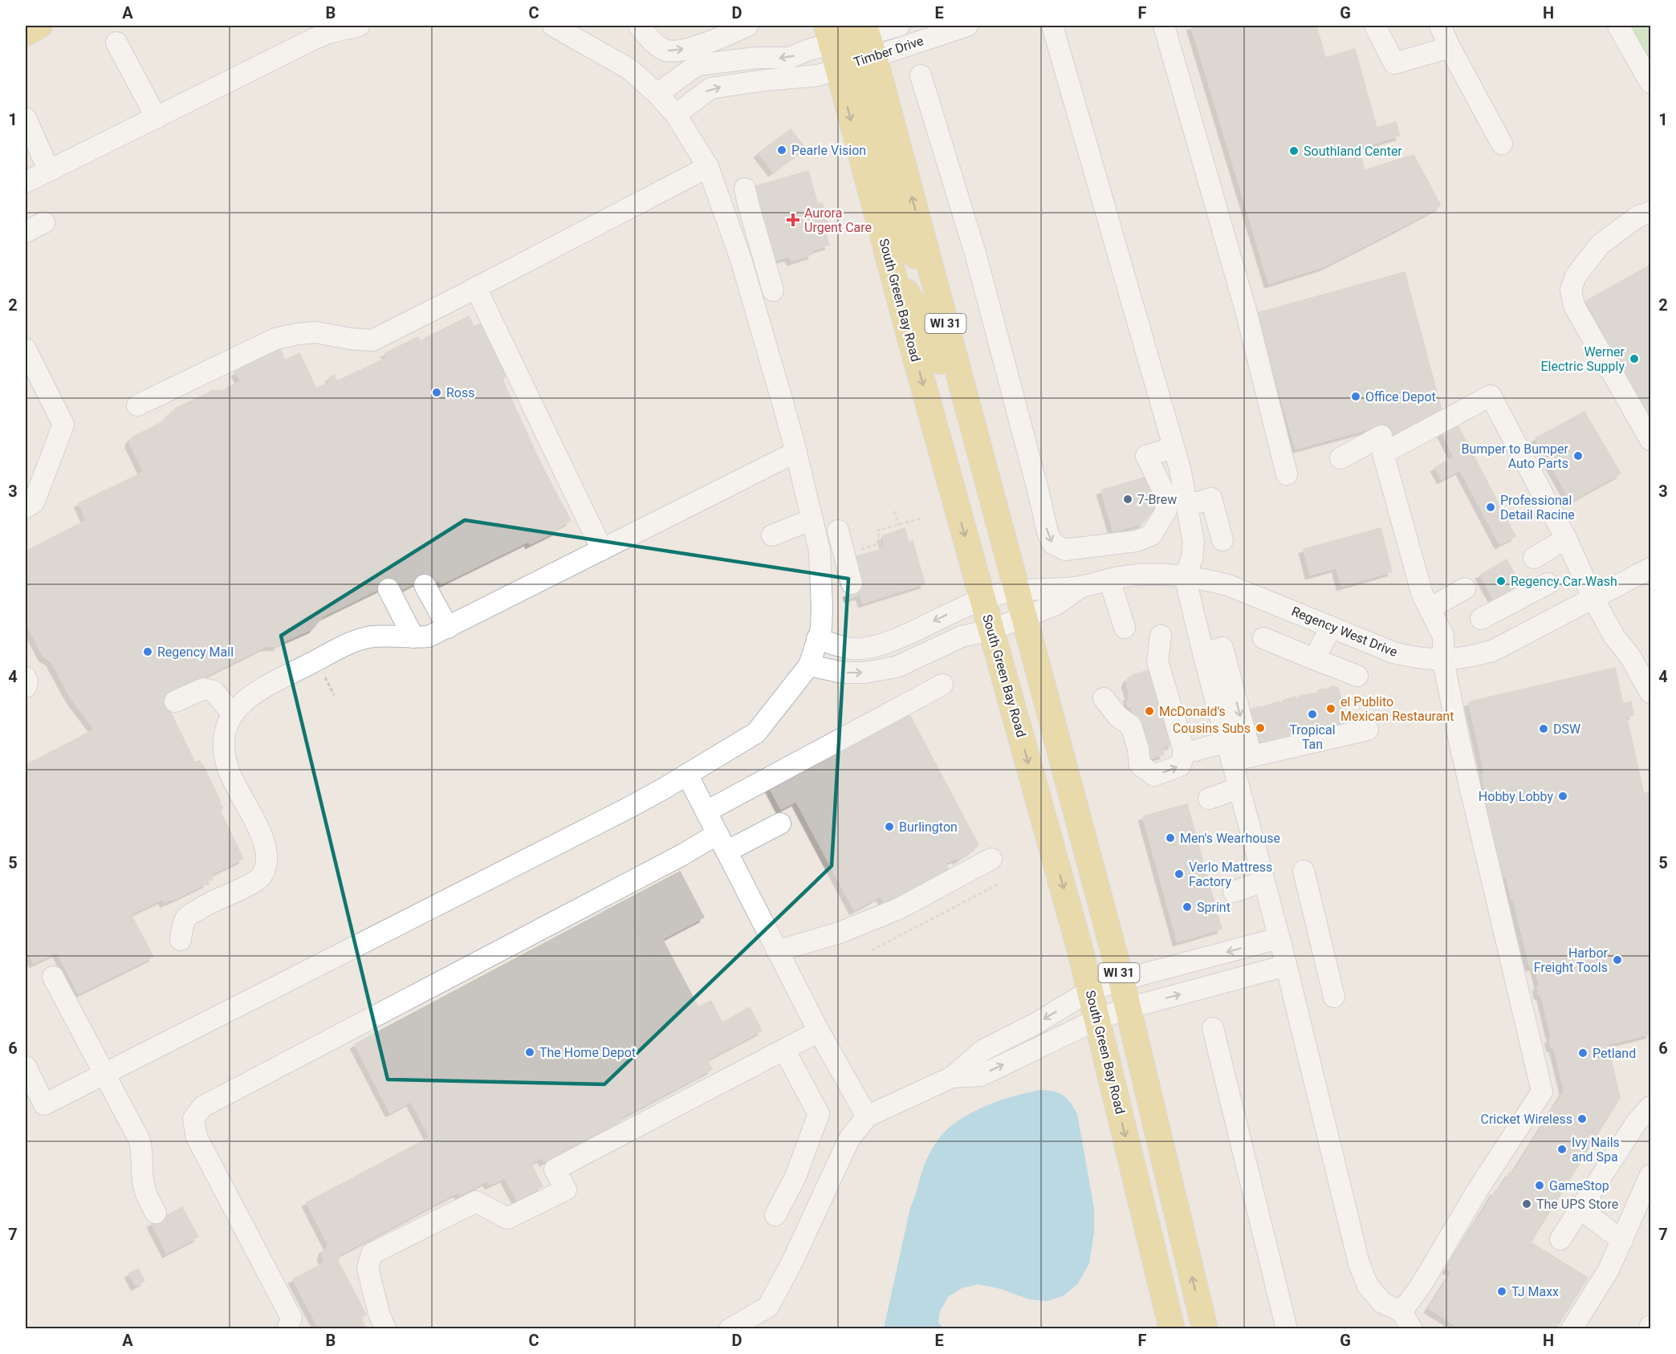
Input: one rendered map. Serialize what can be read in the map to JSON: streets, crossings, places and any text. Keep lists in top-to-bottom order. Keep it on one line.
{"streets":{"main road":["South Green Bay Road","WI 31"],"street":["Timber Drive","Regency West Drive"]},"crossings":[["Timber Drive","South Green Bay Road"],["Timber Drive","WI 31"],["South Green Bay Road","WI 31"],["South Green Bay Road","Regency West Drive"],["WI 31","Regency West Drive"]],"places":{"other":["Pearle Vision","Southland Center","Werner Electric Supply","Ross","Office Depot","Bumper to Bumper Auto Parts","7-Brew","Professional Detail Racine","Regency Car Wash","Regency Mall","el Publito Mexican Restaurant","McDonald's","Tropical Tan","Cousins Subs","DSW","Hobby Lobby","Burlington","Men's Wearhouse","Verlo Mattress Factory","Sprint","Harbor Freight Tools","The Home Depot","Petland","Cricket Wireless","Ivy Nails and Spa","GameStop","The UPS Store","TJ Maxx"],"health":["Aurora Urgent Care"]},"grid":{"columns":["A","B","C","D","E","F","G","H"],"rows":["1","2","3","4","5","6","7"]}}
